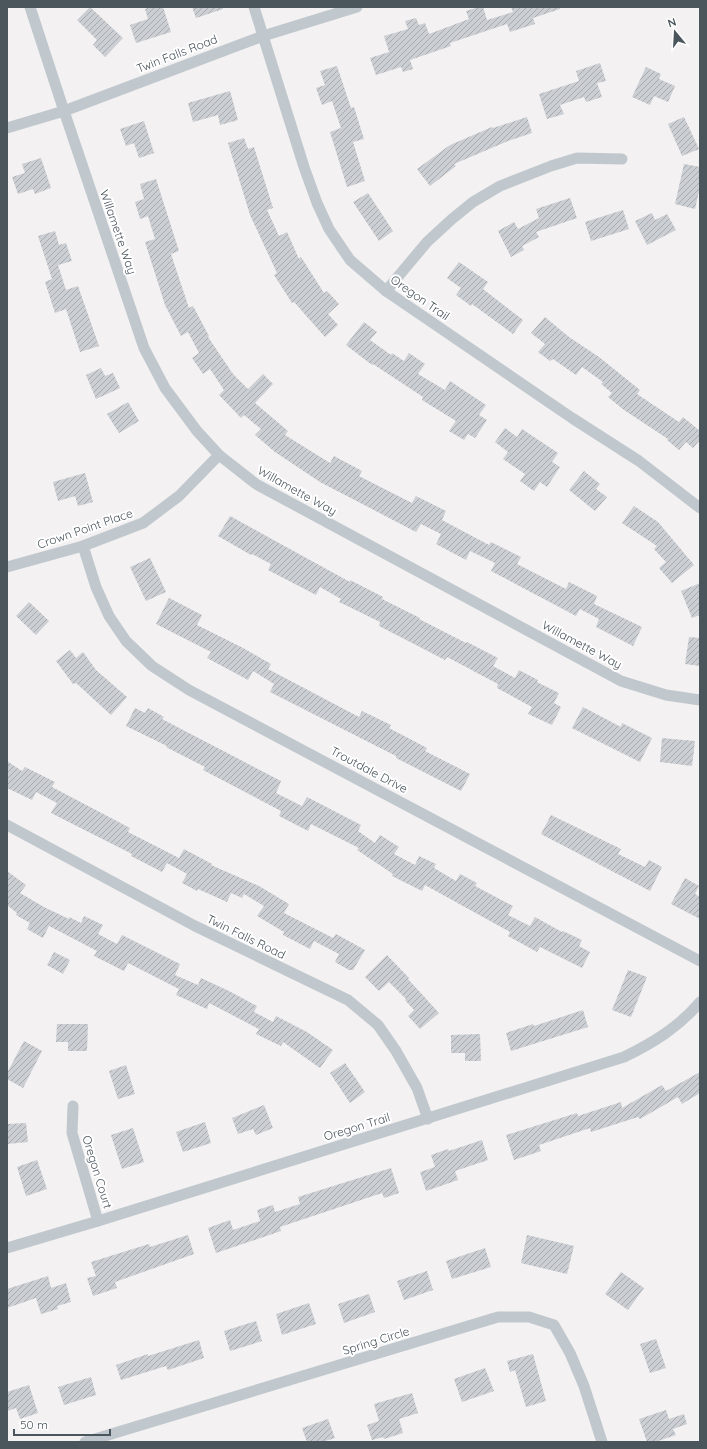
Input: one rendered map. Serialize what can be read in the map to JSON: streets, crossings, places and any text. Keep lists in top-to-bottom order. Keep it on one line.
{"streets":{"street":["Twin Falls Road","Willamette Way","Oregon Trail","Crown Point Place","Troutdale Drive","Oregon Court","Spring Circle"]},"crossings":[["Twin Falls Road","Willamette Way"],["Twin Falls Road","Oregon Trail"],["Willamette Way","Crown Point Place"],["Oregon Trail","Oregon Court"],["Crown Point Place","Troutdale Drive"]],"scale_bar":"50 m","north":"top"}
